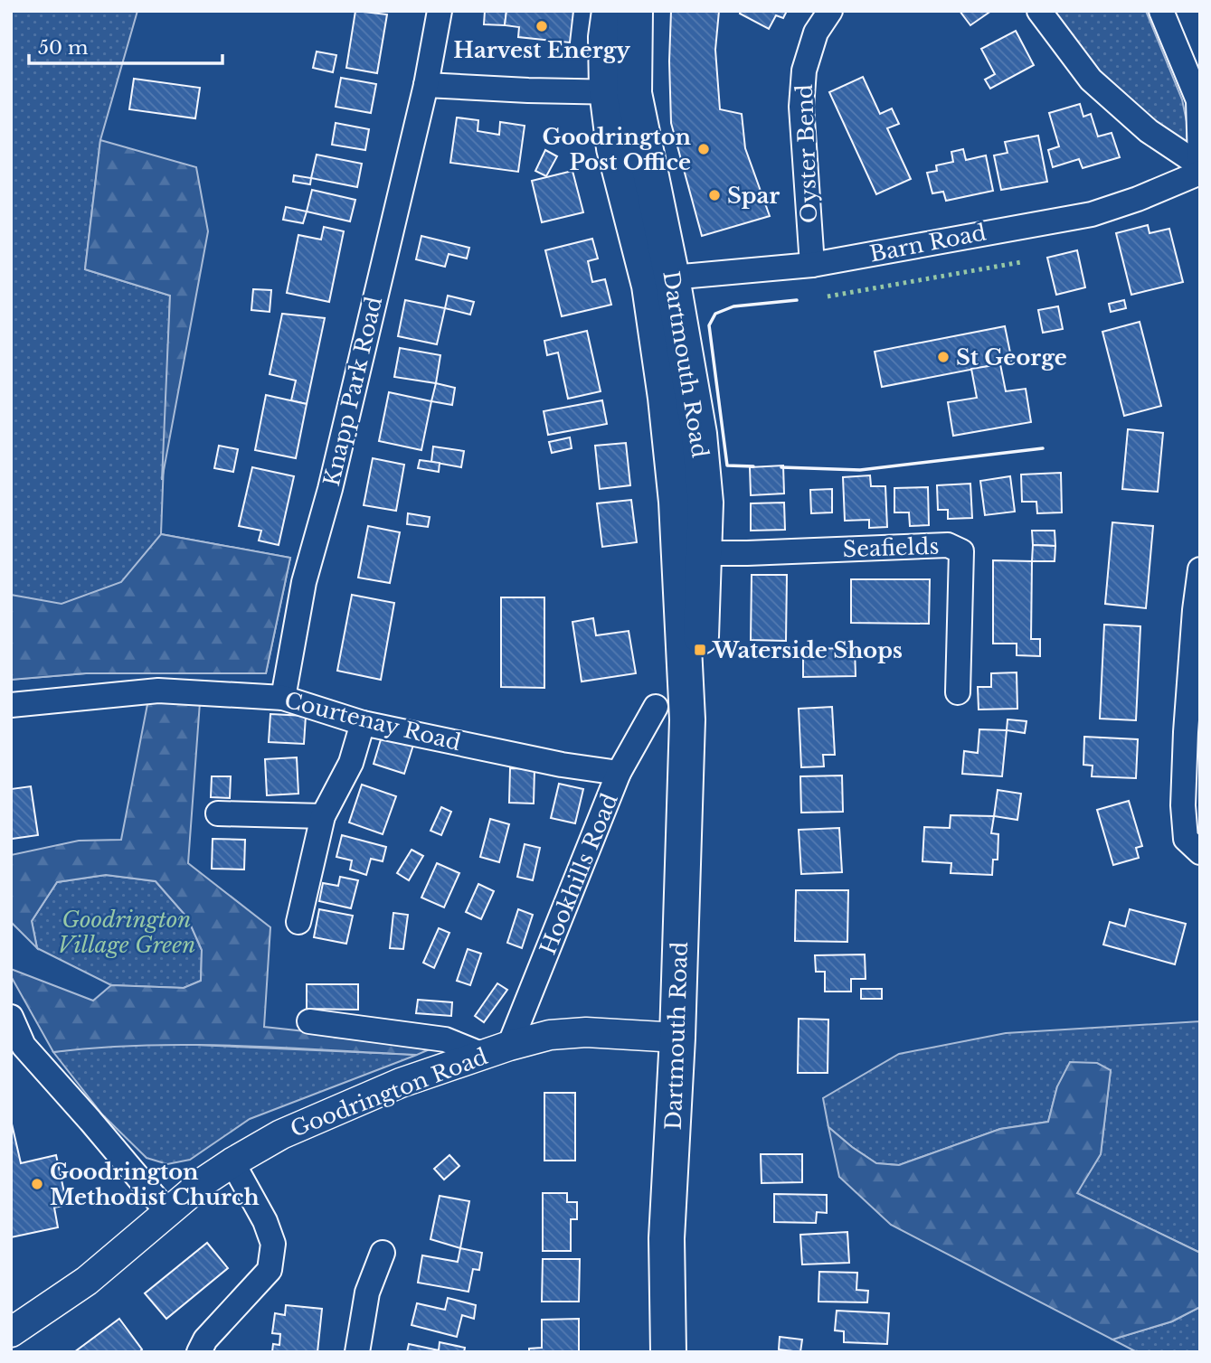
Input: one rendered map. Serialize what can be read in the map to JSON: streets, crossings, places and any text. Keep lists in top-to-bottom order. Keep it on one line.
{"streets":{"main road":["Dartmouth Road"],"street":["Oyster Bend","Barn Road","Knapp Park Road","Seafields","Courtenay Road","Hookhills Road","Goodrington Road"]},"crossings":[["Oyster Bend","Barn Road"],["Barn Road","Dartmouth Road"],["Dartmouth Road","Seafields"],["Dartmouth Road","Hookhills Road"],["Dartmouth Road","Goodrington Road"],["Knapp Park Road","Courtenay Road"],["Courtenay Road","Hookhills Road"],["Hookhills Road","Goodrington Road"]],"parks":["Goodrington Village Green"],"places":{"other":["Harvest Energy","Goodrington Post Office","Spar","St George","Goodrington Methodist Church"],"transit":["Waterside Shops"]},"scale_bar":"50 m"}
